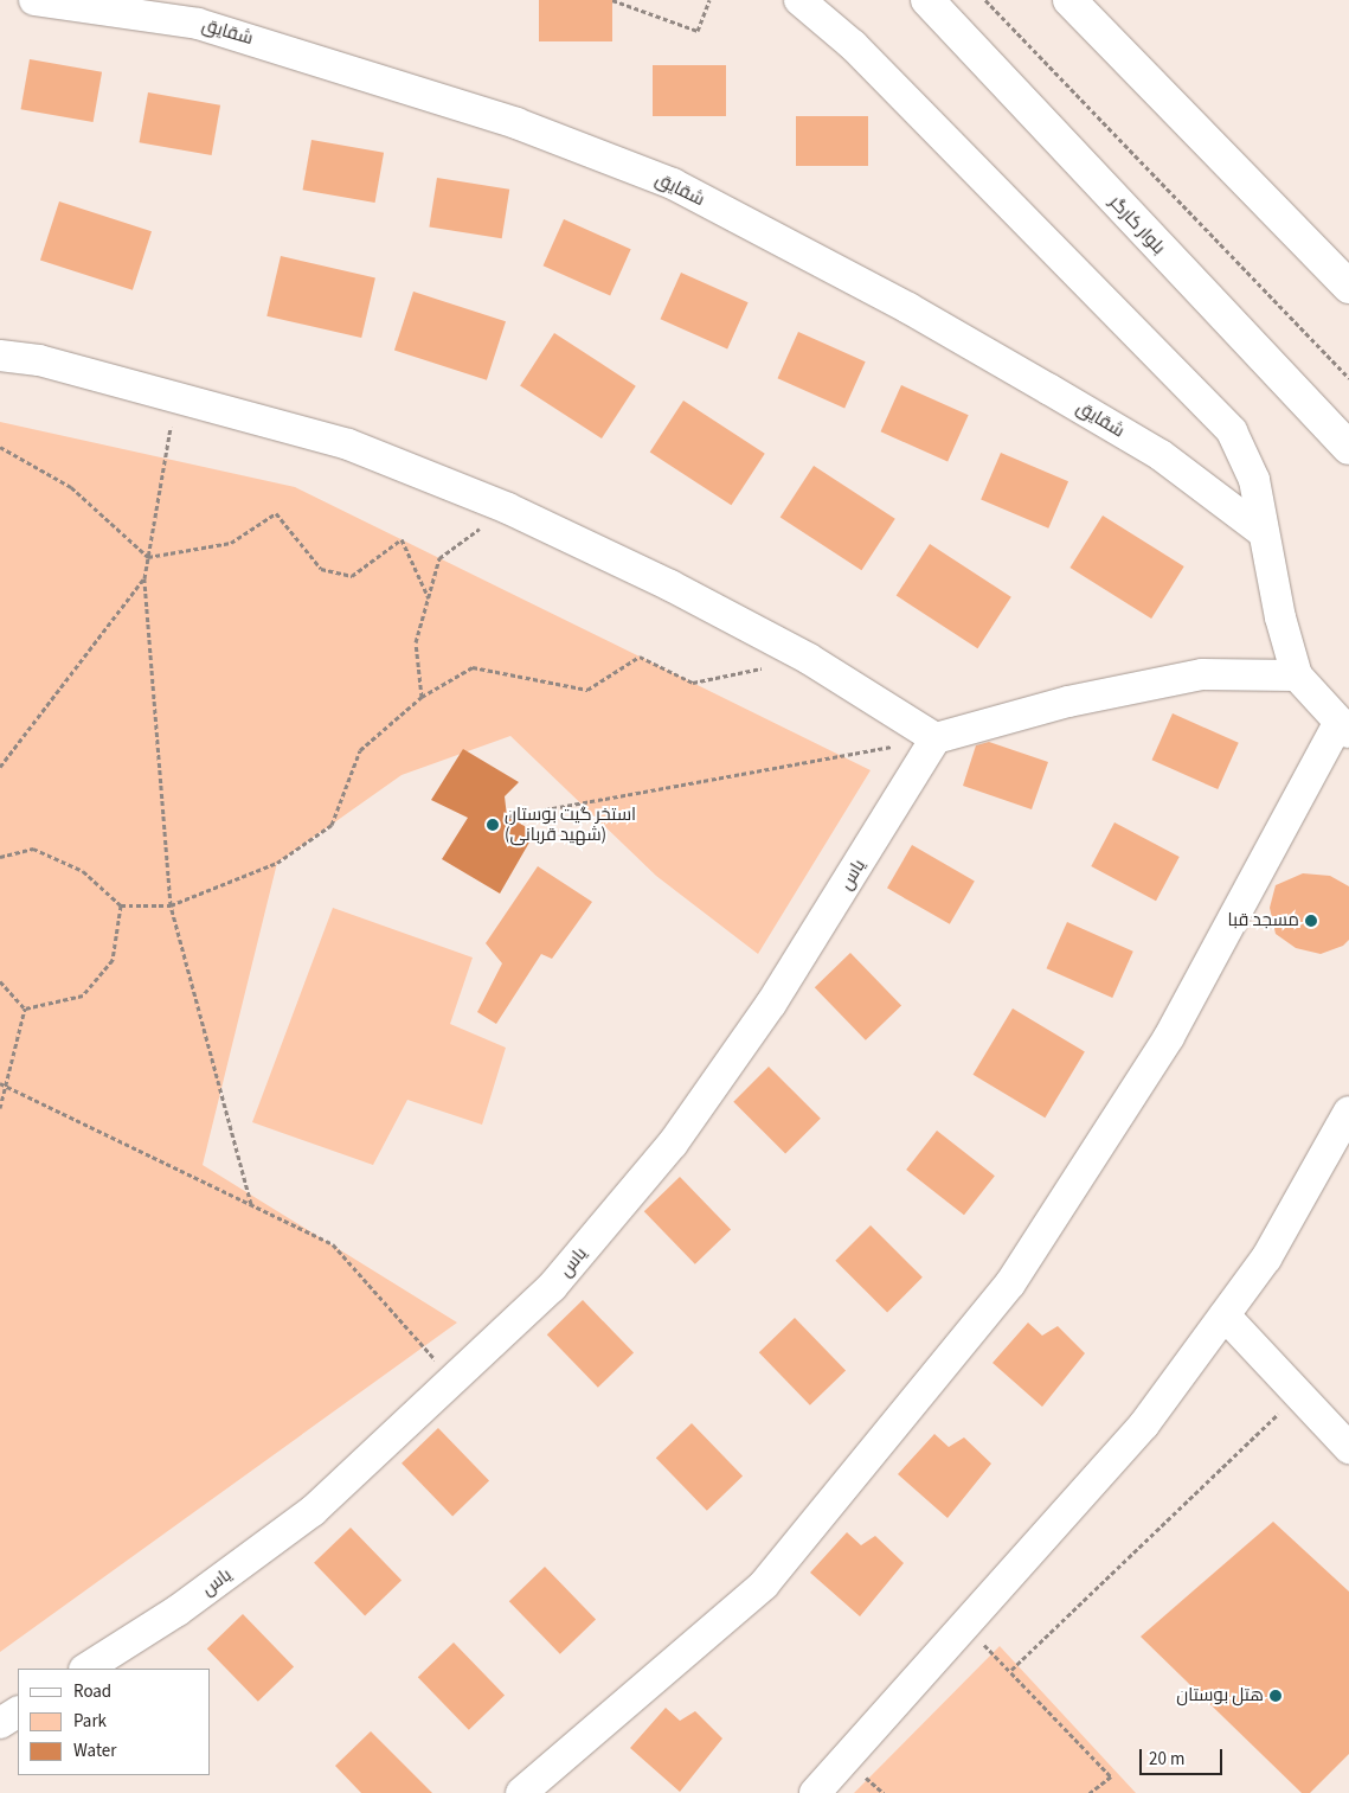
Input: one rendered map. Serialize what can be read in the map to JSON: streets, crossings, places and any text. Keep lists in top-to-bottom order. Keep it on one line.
{"streets":{"main road":["بلوار کارگر"],"street":["شقایق","یاس"]},"places":["استخر گیت بوستان (شهید قربانی)","مسجد قبا","هتل بوستان"],"legend":["Road","Park","Water"],"scale_bar":"20 m"}
